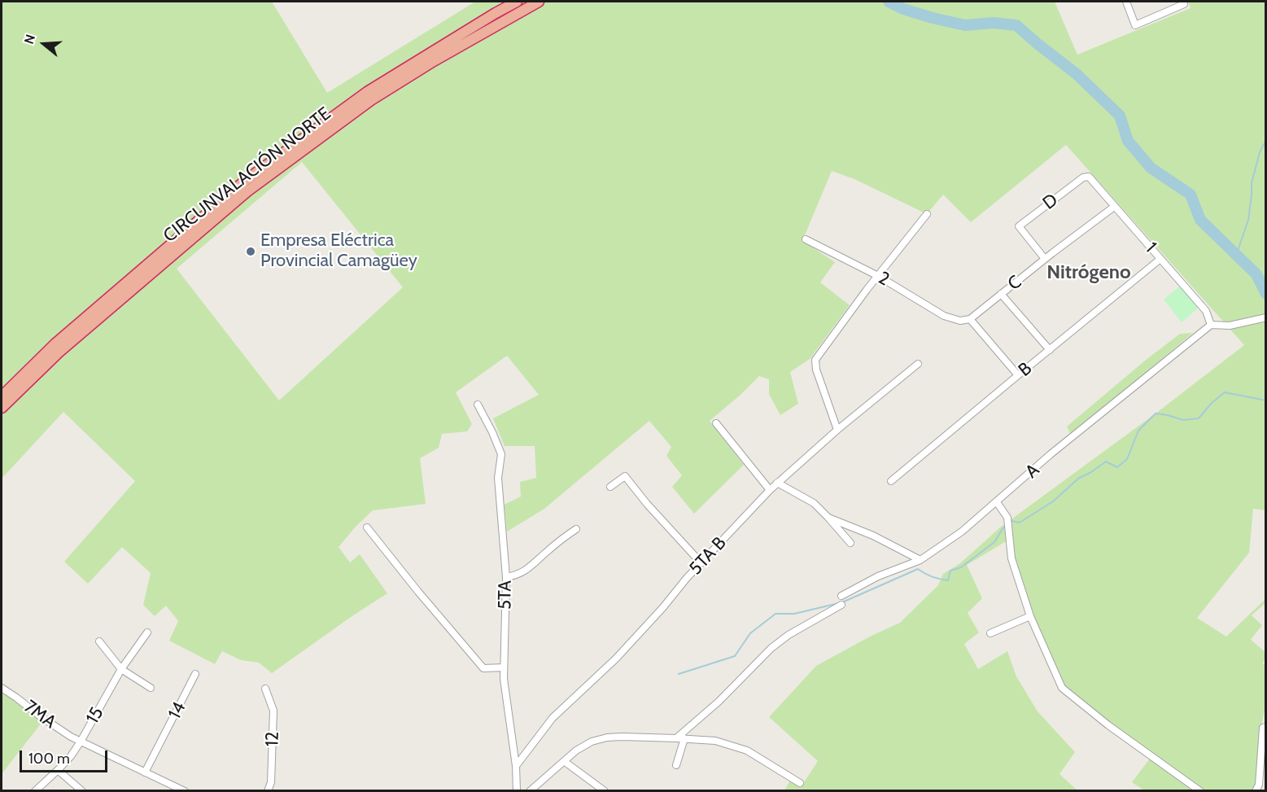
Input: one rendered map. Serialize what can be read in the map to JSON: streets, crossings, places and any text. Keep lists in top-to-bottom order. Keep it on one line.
{"streets":{"highway":["CIRCUNVALACIÓN NORTE"],"street":["D","1","2","C","B","A","5TA B","5TA","14","7MA","15","12"]},"crossings":[["D","1"],["D","C"],["1","C"],["1","B"],["1","A"],["2","C"],["5TA B","5TA"],["14","7MA"],["7MA","15"]],"districts":["Nitrógeno"],"places":["Empresa Eléctrica Provincial Camagüey"],"scale_bar":"100 m","north":"left"}
